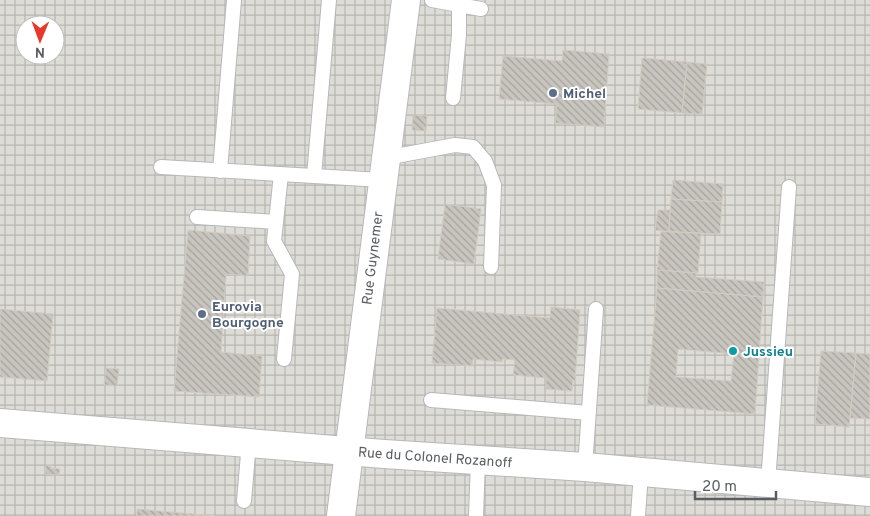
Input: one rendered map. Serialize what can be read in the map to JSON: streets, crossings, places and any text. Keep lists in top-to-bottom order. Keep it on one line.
{"streets":{"street":["Rue Guynemer","Rue du Colonel Rozanoff"]},"crossings":[["Rue Guynemer","Rue du Colonel Rozanoff"]],"places":["Michel","Eurovia Bourgogne","Jussieu"],"scale_bar":"20 m","north":"bottom"}
